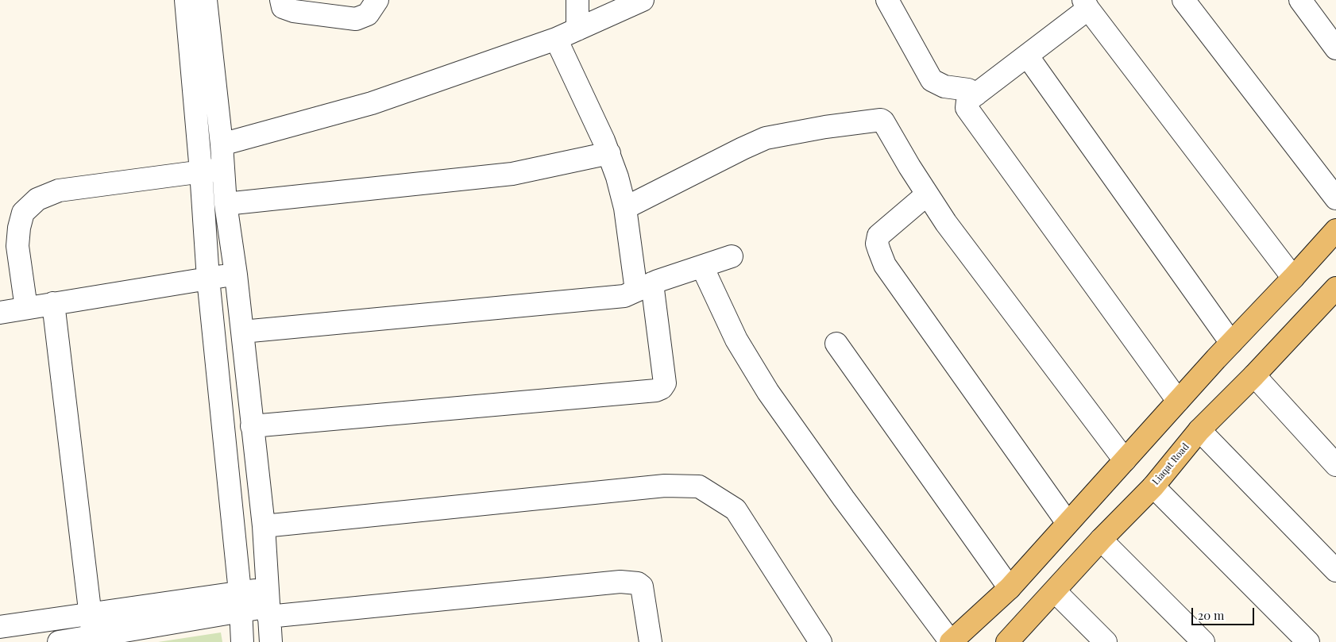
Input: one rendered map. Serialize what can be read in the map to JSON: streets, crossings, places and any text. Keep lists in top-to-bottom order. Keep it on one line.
{"streets":{"main road":["Liaqat Road"]},"scale_bar":"20 m"}
